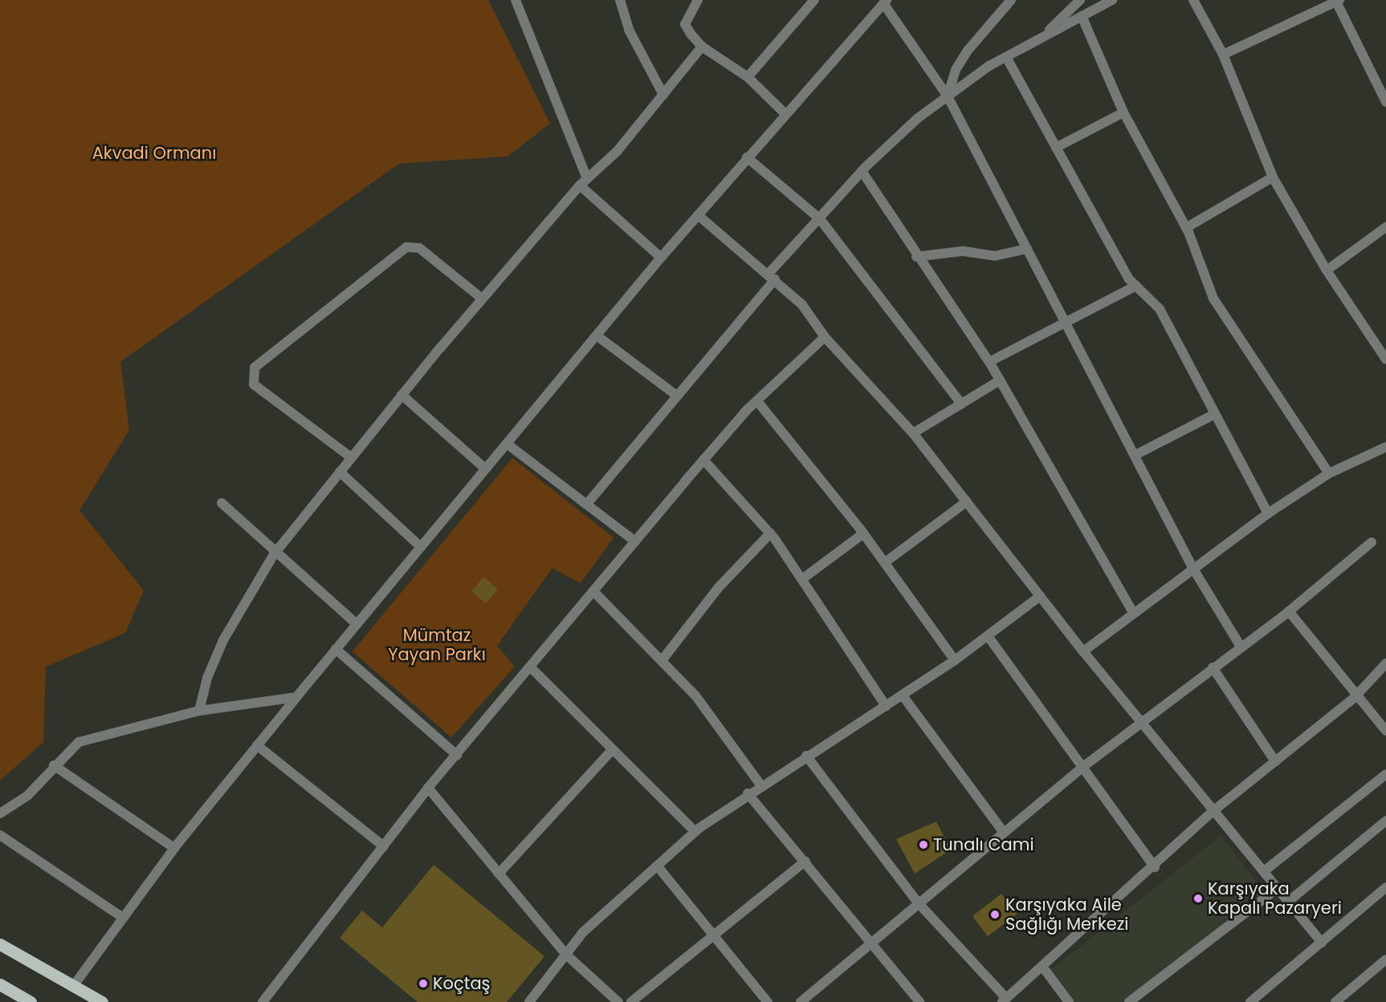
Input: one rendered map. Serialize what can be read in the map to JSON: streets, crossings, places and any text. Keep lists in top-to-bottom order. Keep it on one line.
{"parks":["Akvadi Ormanı","Mümtaz Yayan Parkı"],"places":["Tunalı Cami","Karşıyaka Kapalı Pazaryeri","Karşıyaka Aile Sağlığı Merkezi","Koçtaş"]}
